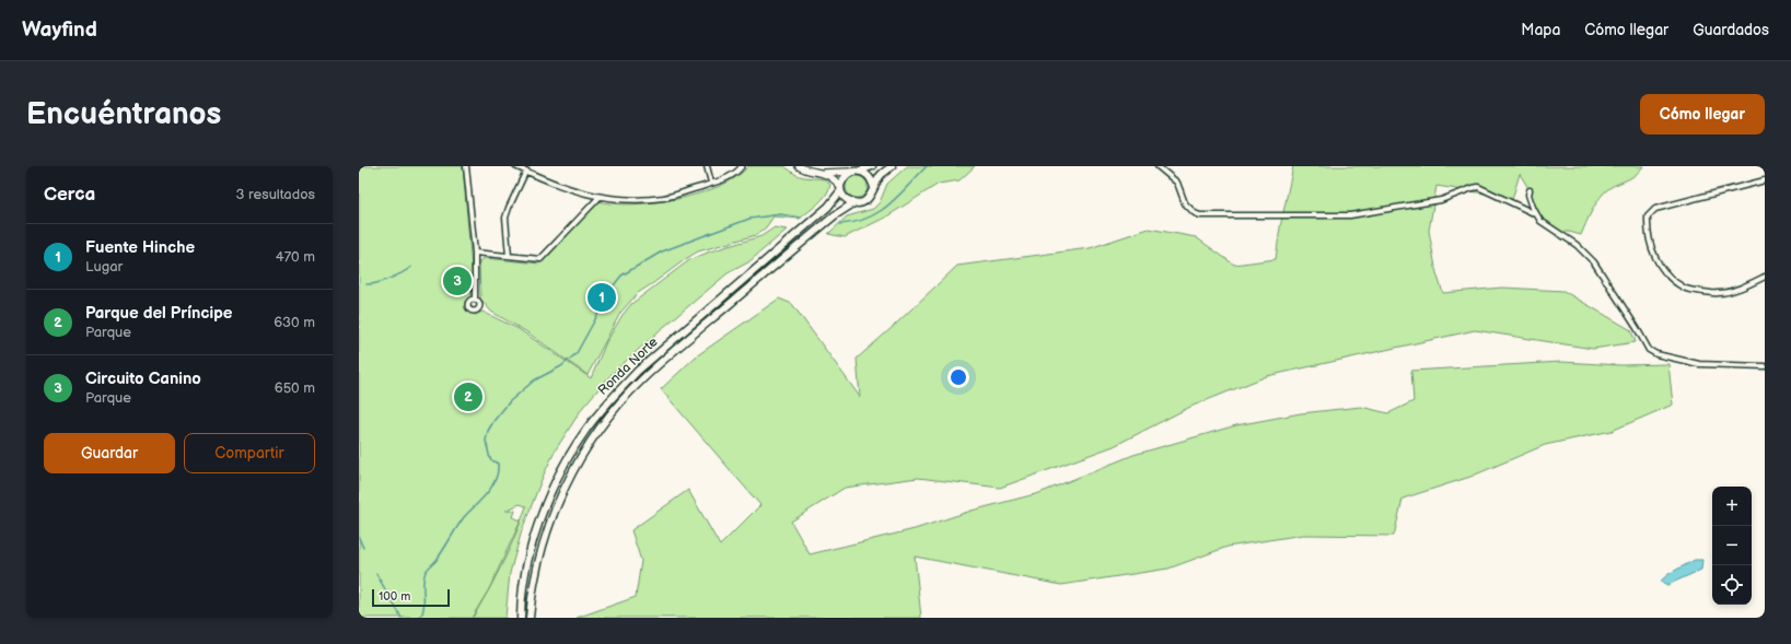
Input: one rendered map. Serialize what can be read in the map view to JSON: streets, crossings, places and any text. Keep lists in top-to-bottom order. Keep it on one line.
{"streets":{"highway":["Ronda Norte"]},"scale_bar":"100 m","page":{"header":"Wayfind","nav":["Mapa","Cómo llegar","Guardados"],"buttons":["Cómo llegar",["Guardar","Compartir"]],"title":"Encuéntranos","heading":["Cerca","3 resultados"],"list":[{"mark":"1","name":"Fuente Hinche","note":"Lugar","value":"470 m"},{"mark":"2","name":"Parque del Príncipe","note":"Parque","value":"630 m"},{"mark":"3","name":"Circuito Canino","note":"Parque","value":"650 m"}],"pins":["3","1","2"],"map_buttons":["+","−"],"scale":"100 m"}}
